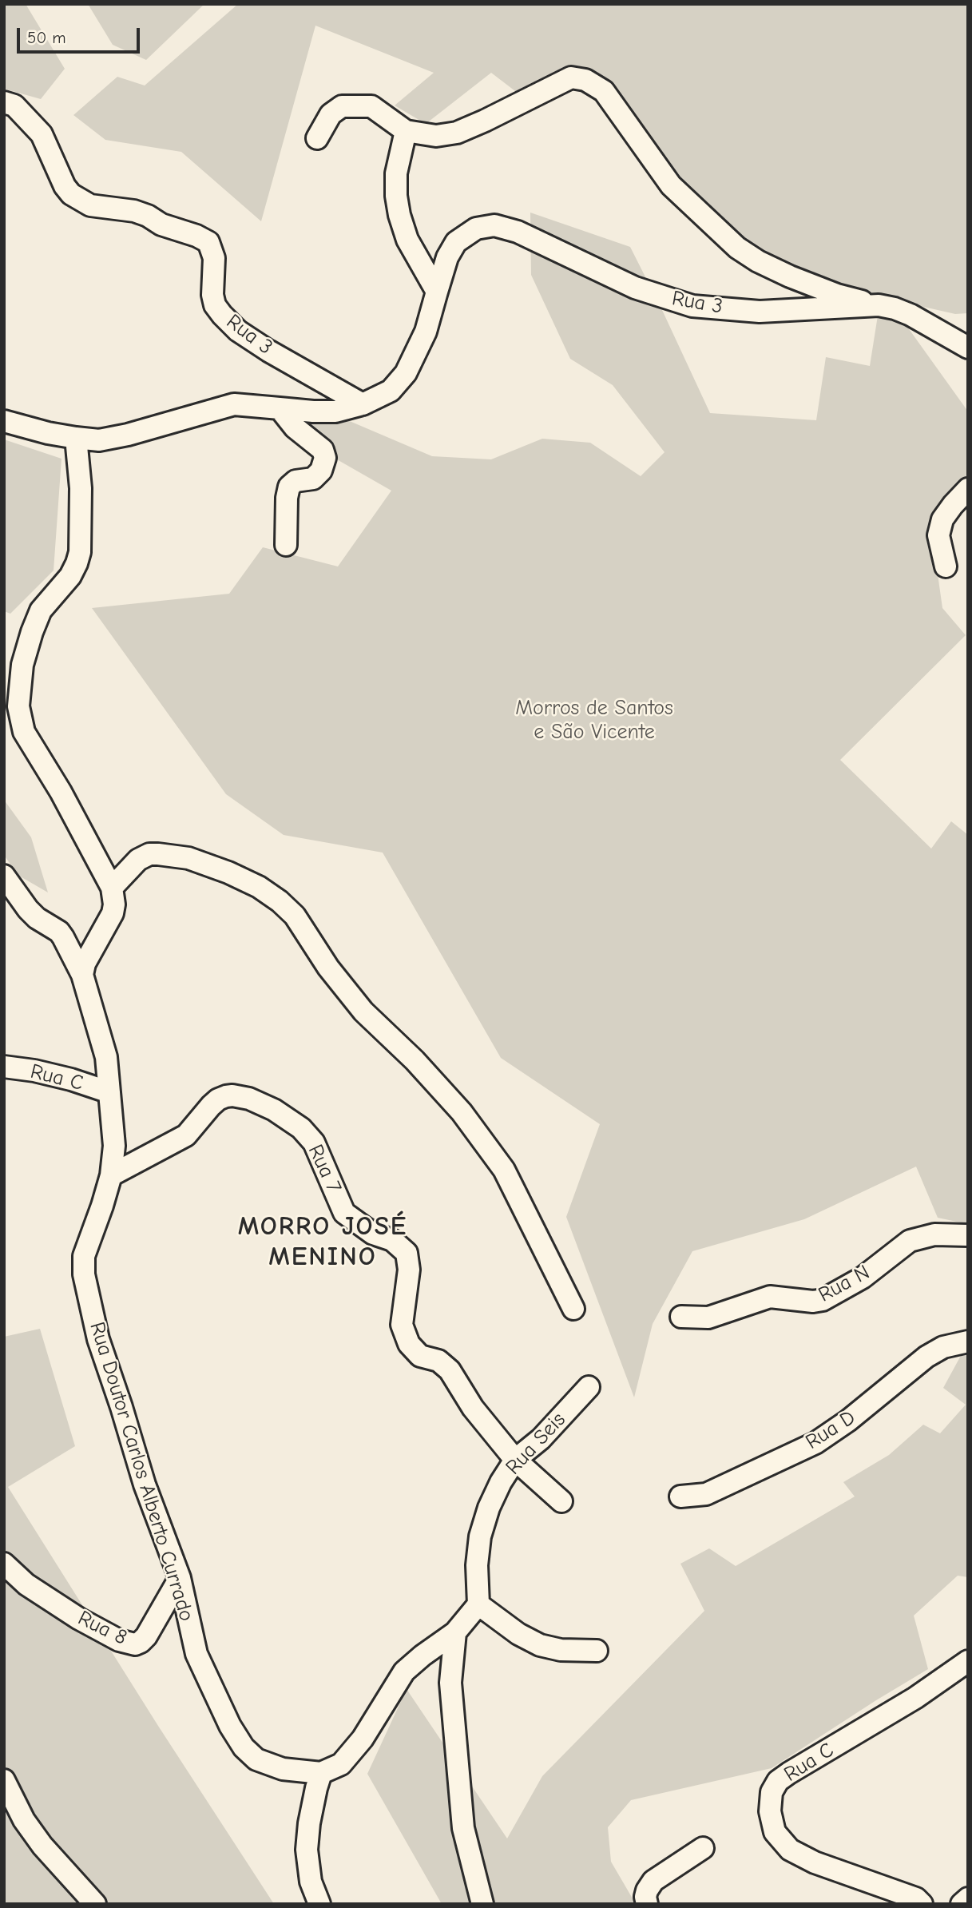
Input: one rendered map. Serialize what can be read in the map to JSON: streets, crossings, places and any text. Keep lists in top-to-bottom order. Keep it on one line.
{"streets":{"street":["Rua 3","Rua C","Rua 7","Rua N","Rua D","Rua Seis","Rua Doutor Carlos Alberto Currado","Rua 8"]},"crossings":[["Rua C","Rua Doutor Carlos Alberto Currado"],["Rua 7","Rua Seis"],["Rua 7","Rua Doutor Carlos Alberto Currado"],["Rua Doutor Carlos Alberto Currado","Rua 8"]],"districts":["MORRO JOSÉ MENINO"],"parks":["Morros de Santos e São Vicente"],"scale_bar":"50 m"}
